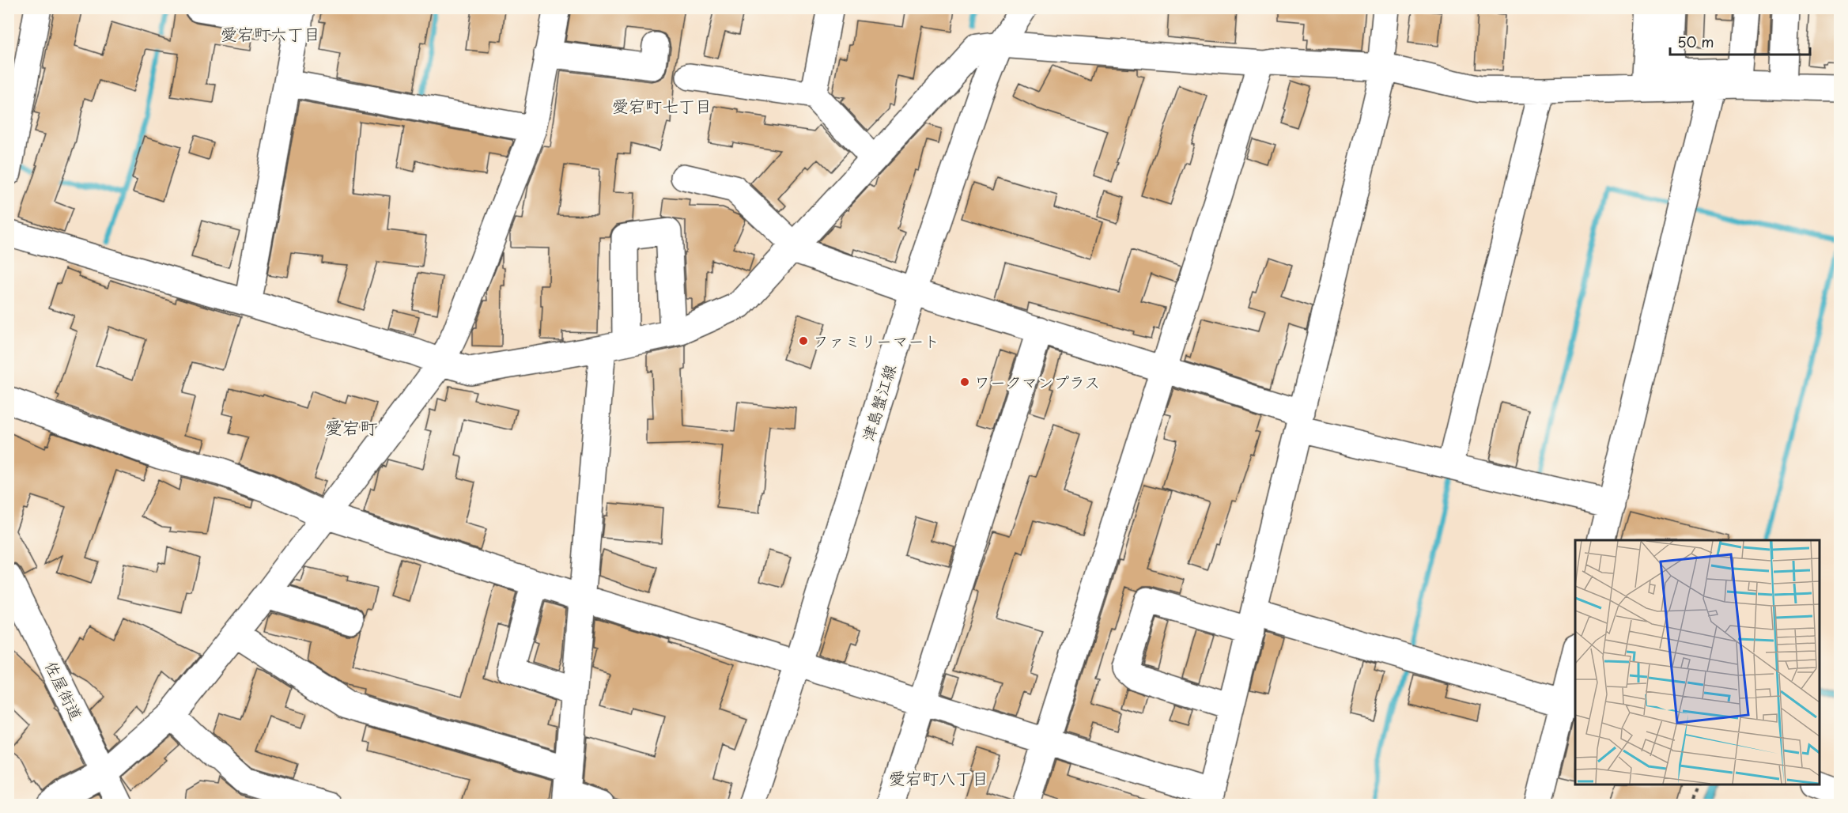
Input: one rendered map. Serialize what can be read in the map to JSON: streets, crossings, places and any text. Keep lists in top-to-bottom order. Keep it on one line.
{"streets":{"street":["津島蟹江線","佐屋街道"]},"districts":["愛宕町六丁目","愛宕町七丁目","愛宕町","愛宕町八丁目"],"places":["ファミリーマート","ワークマンプラス"],"scale_bar":"50 m"}
